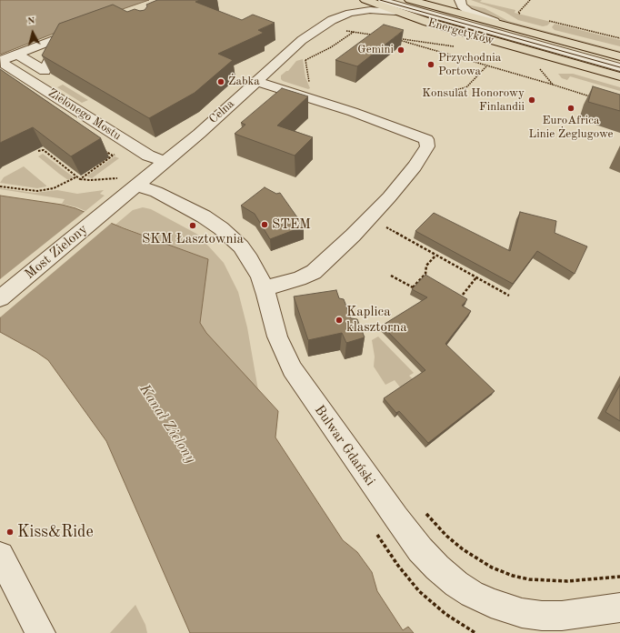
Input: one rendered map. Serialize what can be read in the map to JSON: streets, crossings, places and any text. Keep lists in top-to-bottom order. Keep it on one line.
{"streets":{"main road":["Energetyków"],"street":["Celna","Zielonego Mostu","Most Zielony","Bulwar Gdański"]},"crossings":[["Energetyków","Celna"],["Celna","Zielonego Mostu"],["Celna","Most Zielony"],["Celna","Bulwar Gdański"]],"water":["Kanał Zielony"],"places":["Gemini","Przychodnia Portowa","Żabka","Konsulat Honorowy Finlandii","EuroAfrica Linie Żeglugowe","STEM","SKM Łasztownia","Kaplica klasztorna","Kiss&Ride"],"north":"top"}
